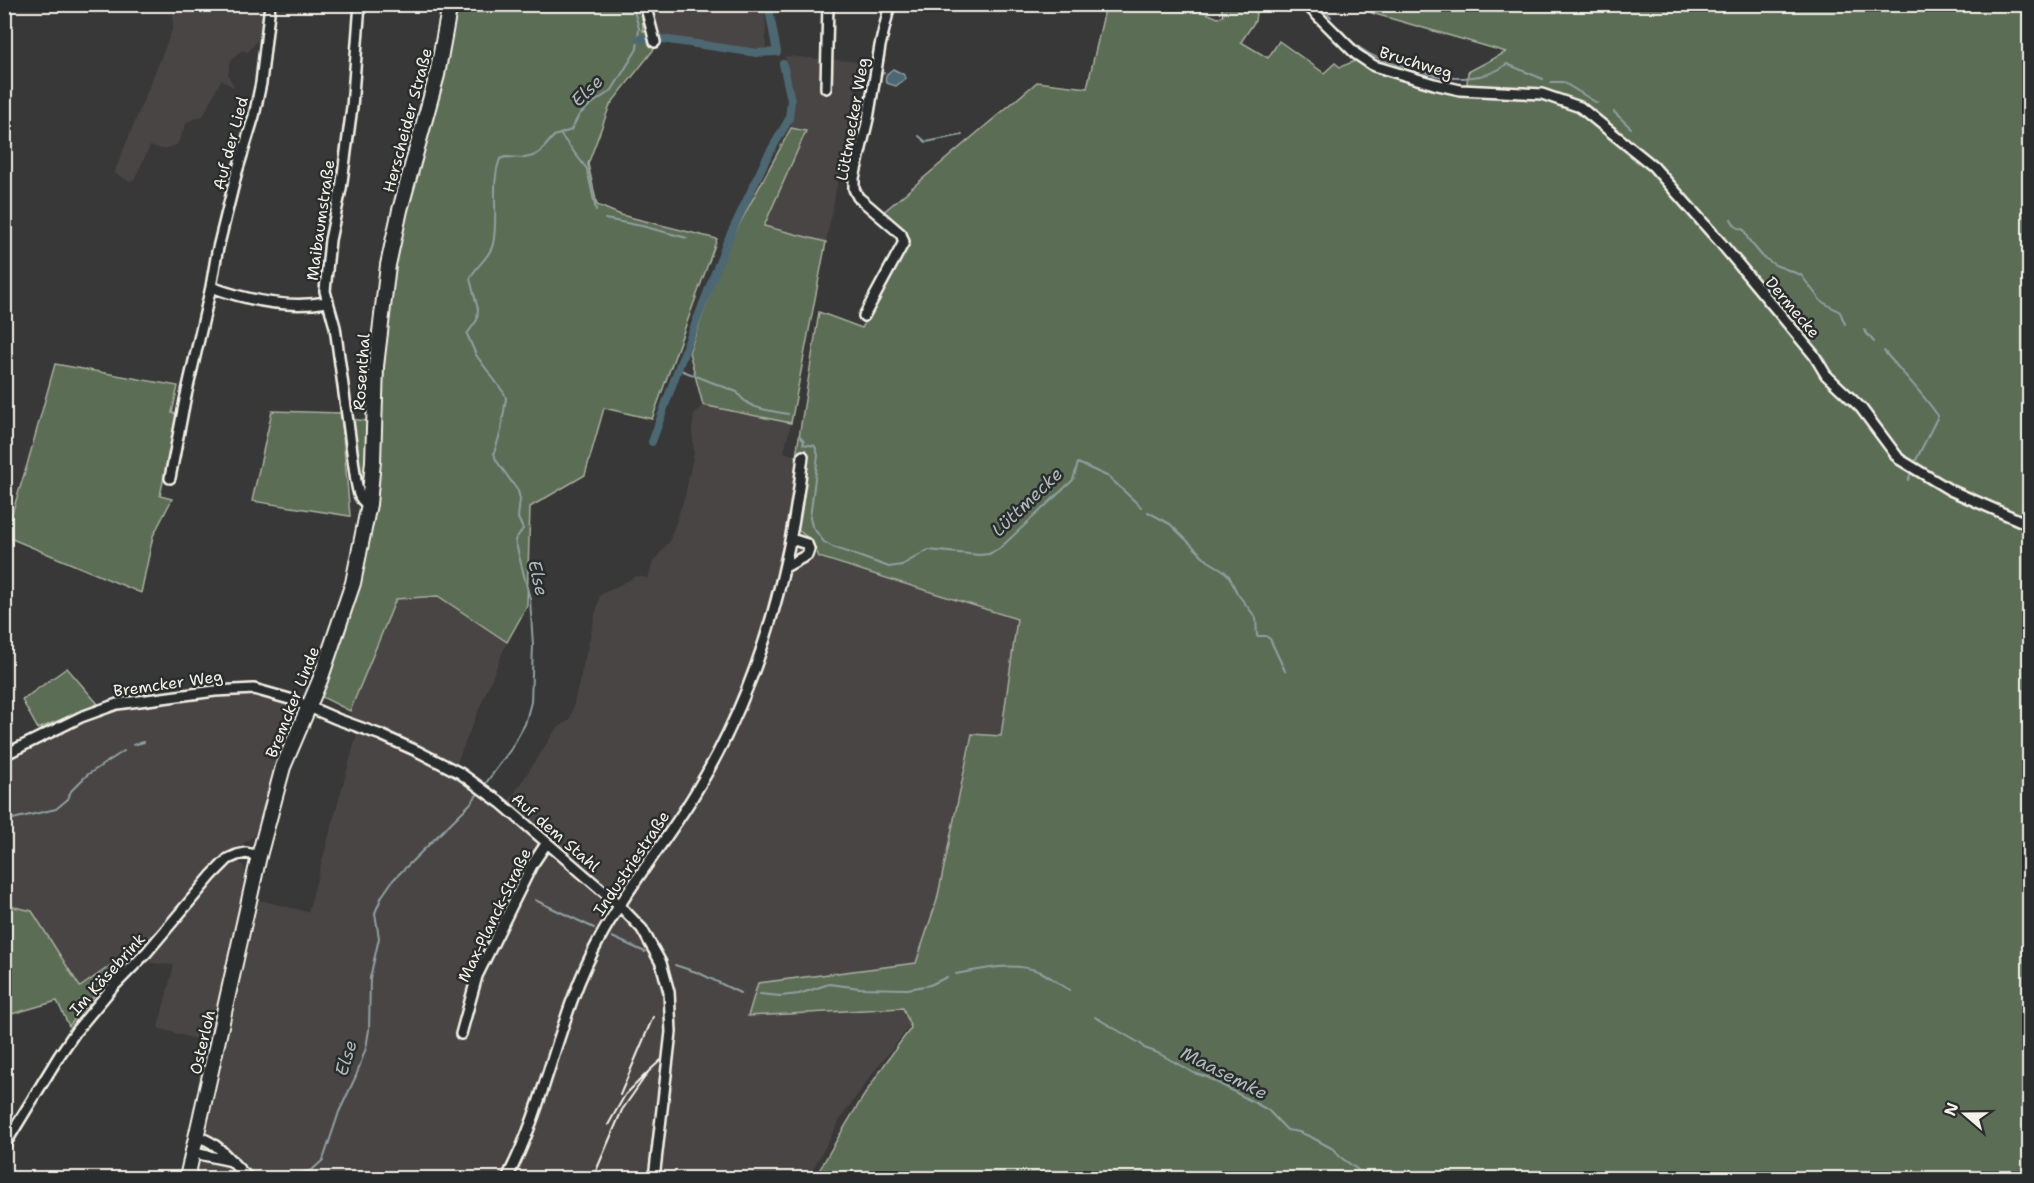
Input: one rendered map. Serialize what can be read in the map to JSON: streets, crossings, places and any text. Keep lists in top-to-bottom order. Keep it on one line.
{"streets":{"main road":["Herscheider Straße","Rosenthal","Bremcker Linde","Osterloh"],"street":["Bruchweg","Lüttmecker Weg","Auf der Lied","Maibaumstraße","Dermecke","Bremcker Weg","Auf dem Stahl","Industriestraße","Max-Planck-Straße","Im Käsebrink"]},"crossings":[["Bruchweg","Dermecke"],["Herscheider Straße","Rosenthal"],["Maibaumstraße","Rosenthal"],["Maibaumstraße","Bremcker Linde"],["Rosenthal","Bremcker Linde"],["Bremcker Weg","Bremcker Linde"],["Bremcker Weg","Auf dem Stahl"],["Bremcker Linde","Auf dem Stahl"],["Bremcker Linde","Im Käsebrink"],["Bremcker Linde","Osterloh"],["Auf dem Stahl","Industriestraße"],["Auf dem Stahl","Max-Planck-Straße"]],"water":["Else","Lüttmecke","Maasemke"],"north":"left"}
